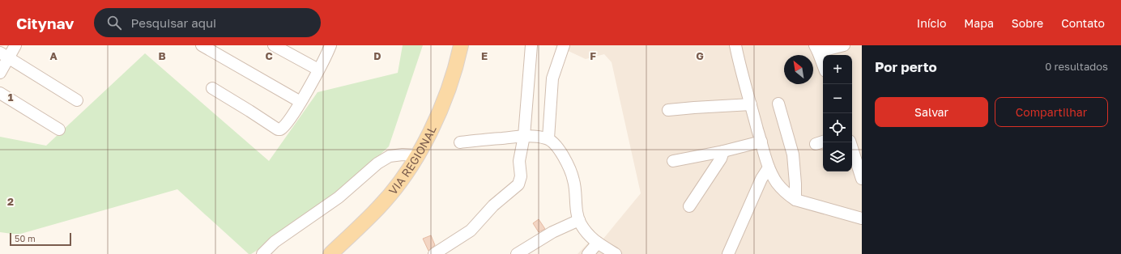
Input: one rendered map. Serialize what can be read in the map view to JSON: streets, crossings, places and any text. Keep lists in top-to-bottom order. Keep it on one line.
{"streets":{"main road":["VIA REGIONAL"]},"scale_bar":"50 m","north":"top left","page":{"header":"Citynav","search":"Pesquisar aqui","nav":["Início","Mapa","Sobre","Contato"],"heading":["Por perto","0 resultados"],"map_buttons":["+","−"],"buttons":["Salvar","Compartilhar"],"scale":"50 m"},"grid":{"columns":["A","B","C","D","E","F","G"],"rows":["1","2"]}}
